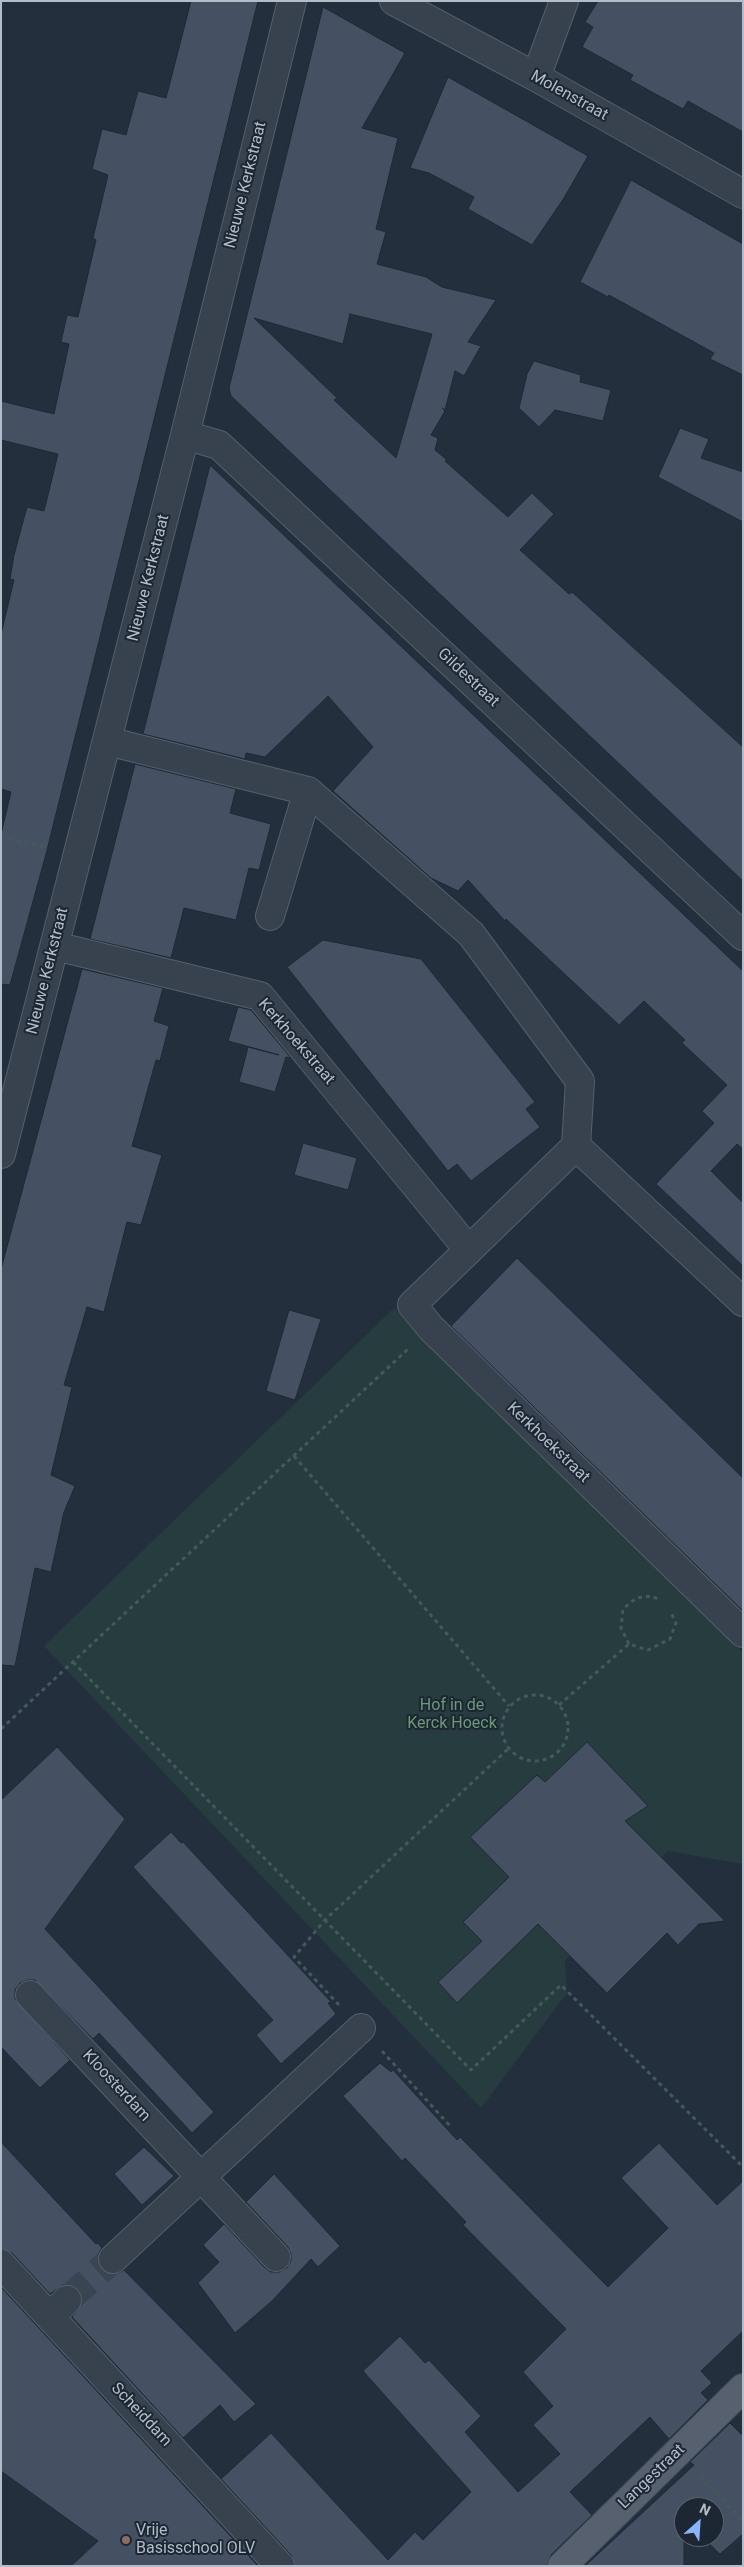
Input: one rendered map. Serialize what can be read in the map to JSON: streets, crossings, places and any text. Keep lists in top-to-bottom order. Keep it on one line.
{"streets":{"main road":["Langestraat"],"street":["Molenstraat","Nieuwe Kerkstraat","Gildestraat","Kerkhoekstraat","Kloosterdam","Scheiddam"]},"crossings":[["Nieuwe Kerkstraat","Gildestraat"],["Nieuwe Kerkstraat","Kerkhoekstraat"]],"parks":["Hof in de Kerck Hoeck"],"places":["Vrije Basisschool OLV"],"north":"top right"}
